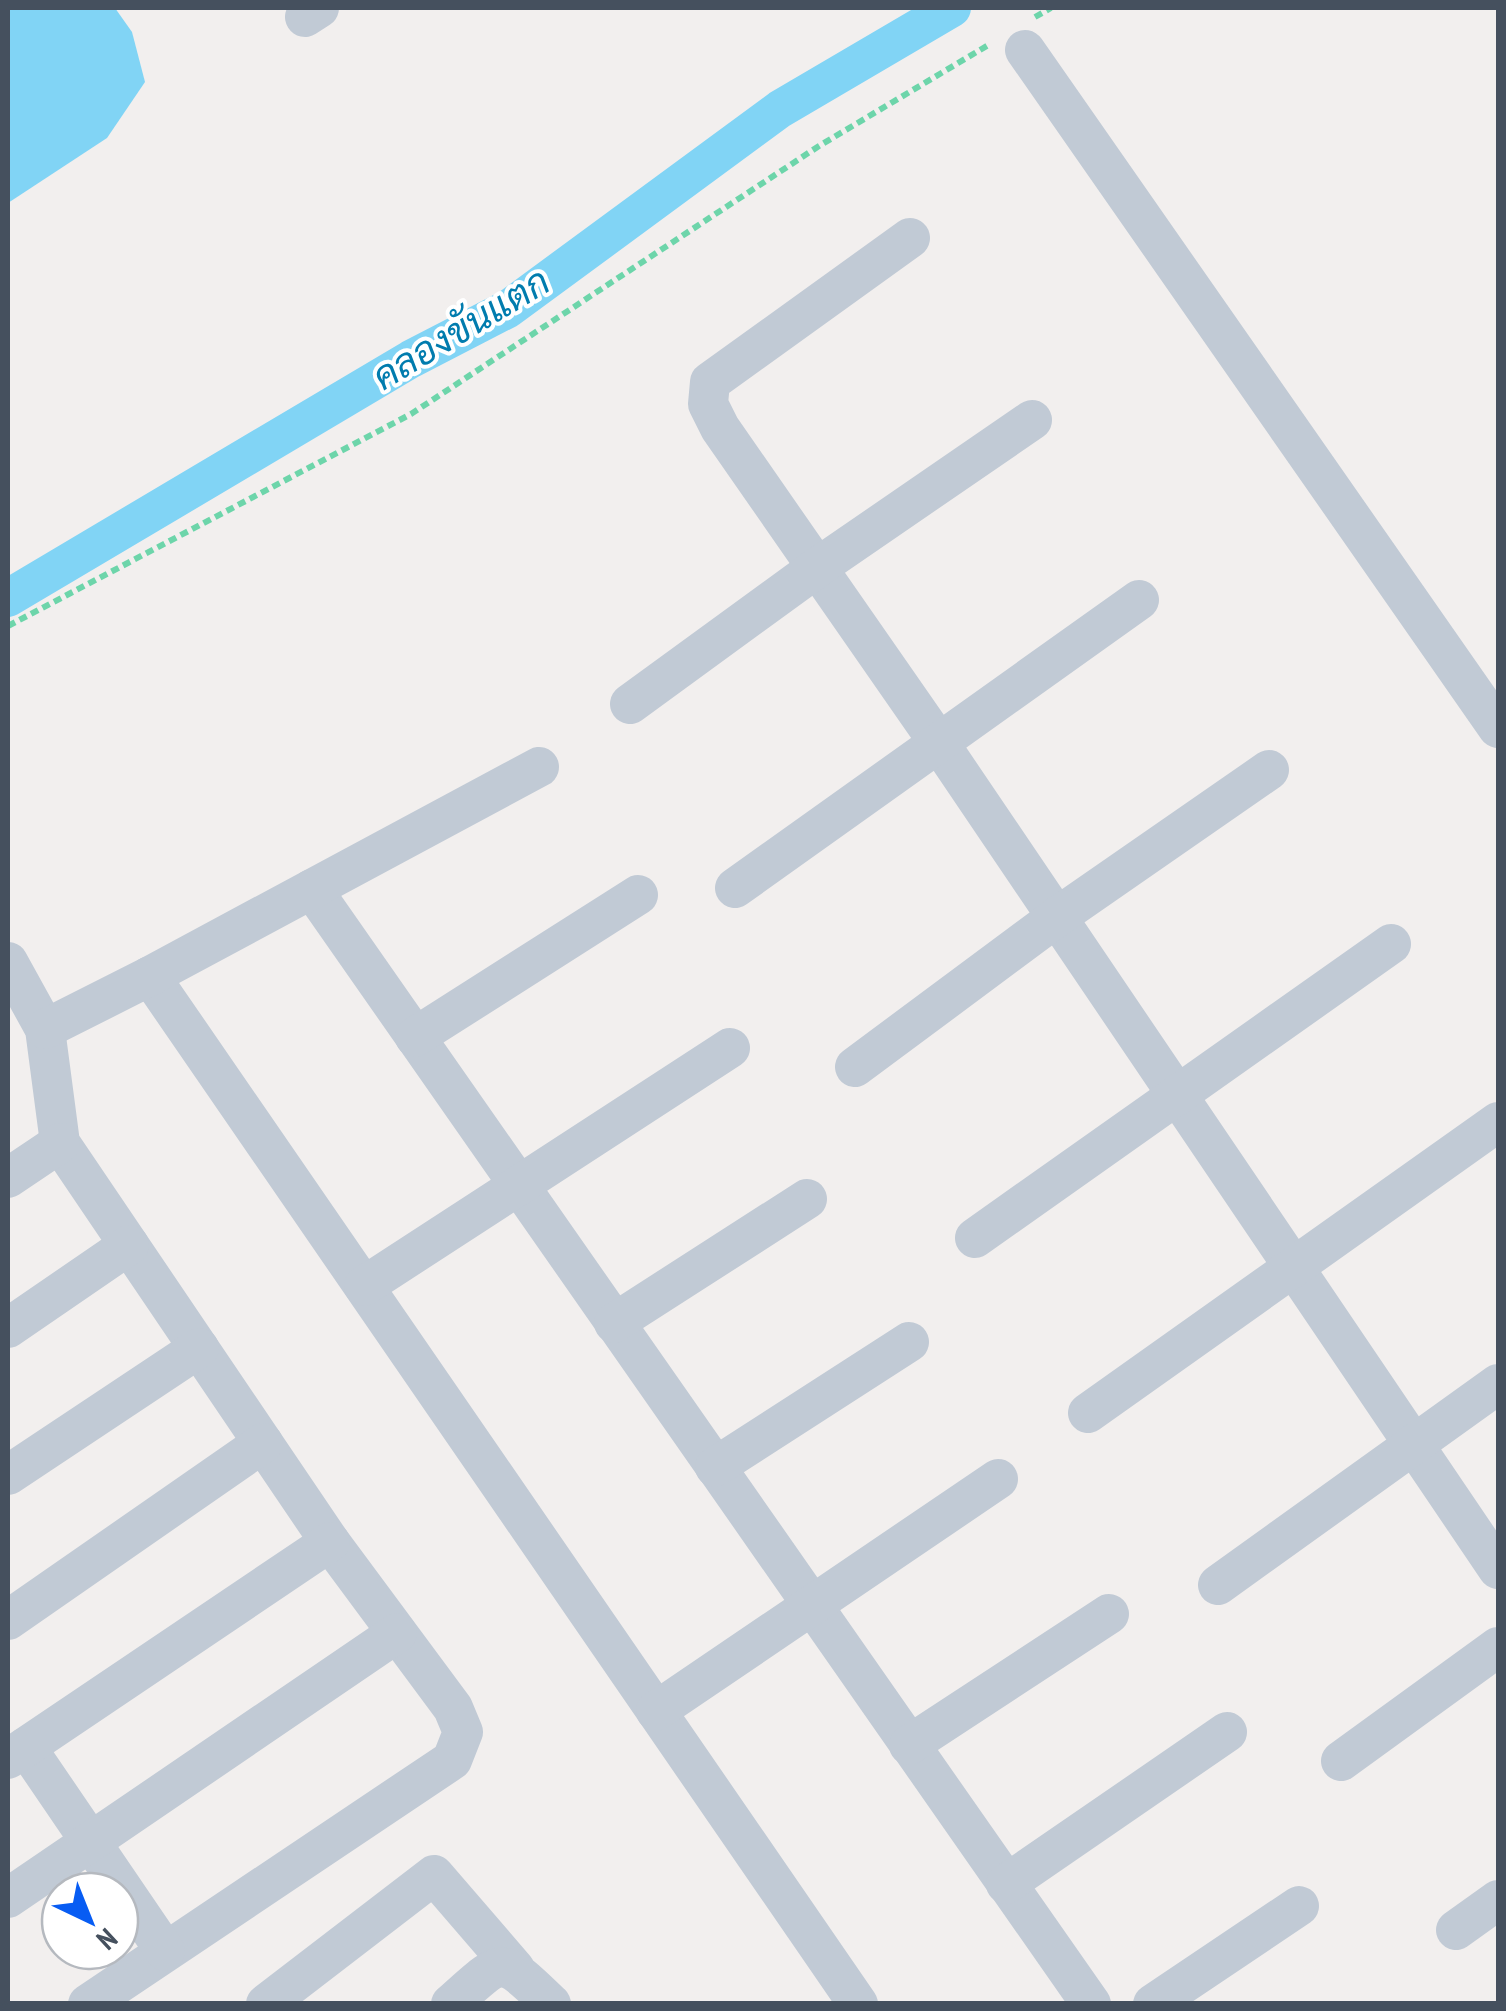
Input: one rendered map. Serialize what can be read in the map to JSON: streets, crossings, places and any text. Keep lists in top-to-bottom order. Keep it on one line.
{"water":["คลองขันแตก"],"north":"bottom right"}
